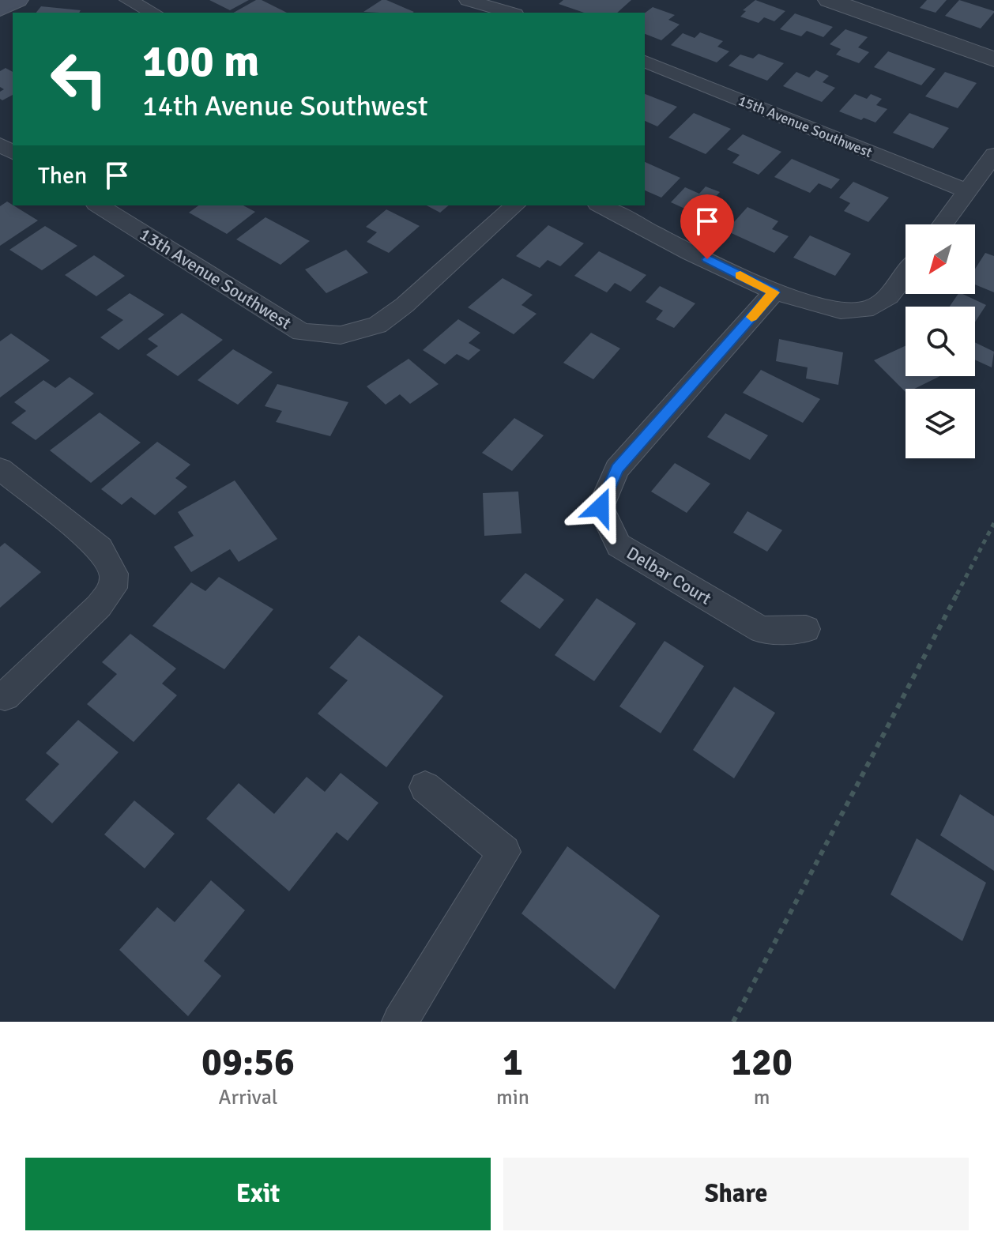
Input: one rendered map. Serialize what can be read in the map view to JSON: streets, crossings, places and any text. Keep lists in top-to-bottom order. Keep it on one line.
{"streets":{"street":["15th Avenue Southwest","13th Avenue Southwest","Delbar Court"]},"north":"bottom left","page":{"turn":["100 m","14th Avenue Southwest"],"then":"Then","eta":["09:56","Arrival","1","min","120","m"],"buttons":["Exit","Share"]}}
